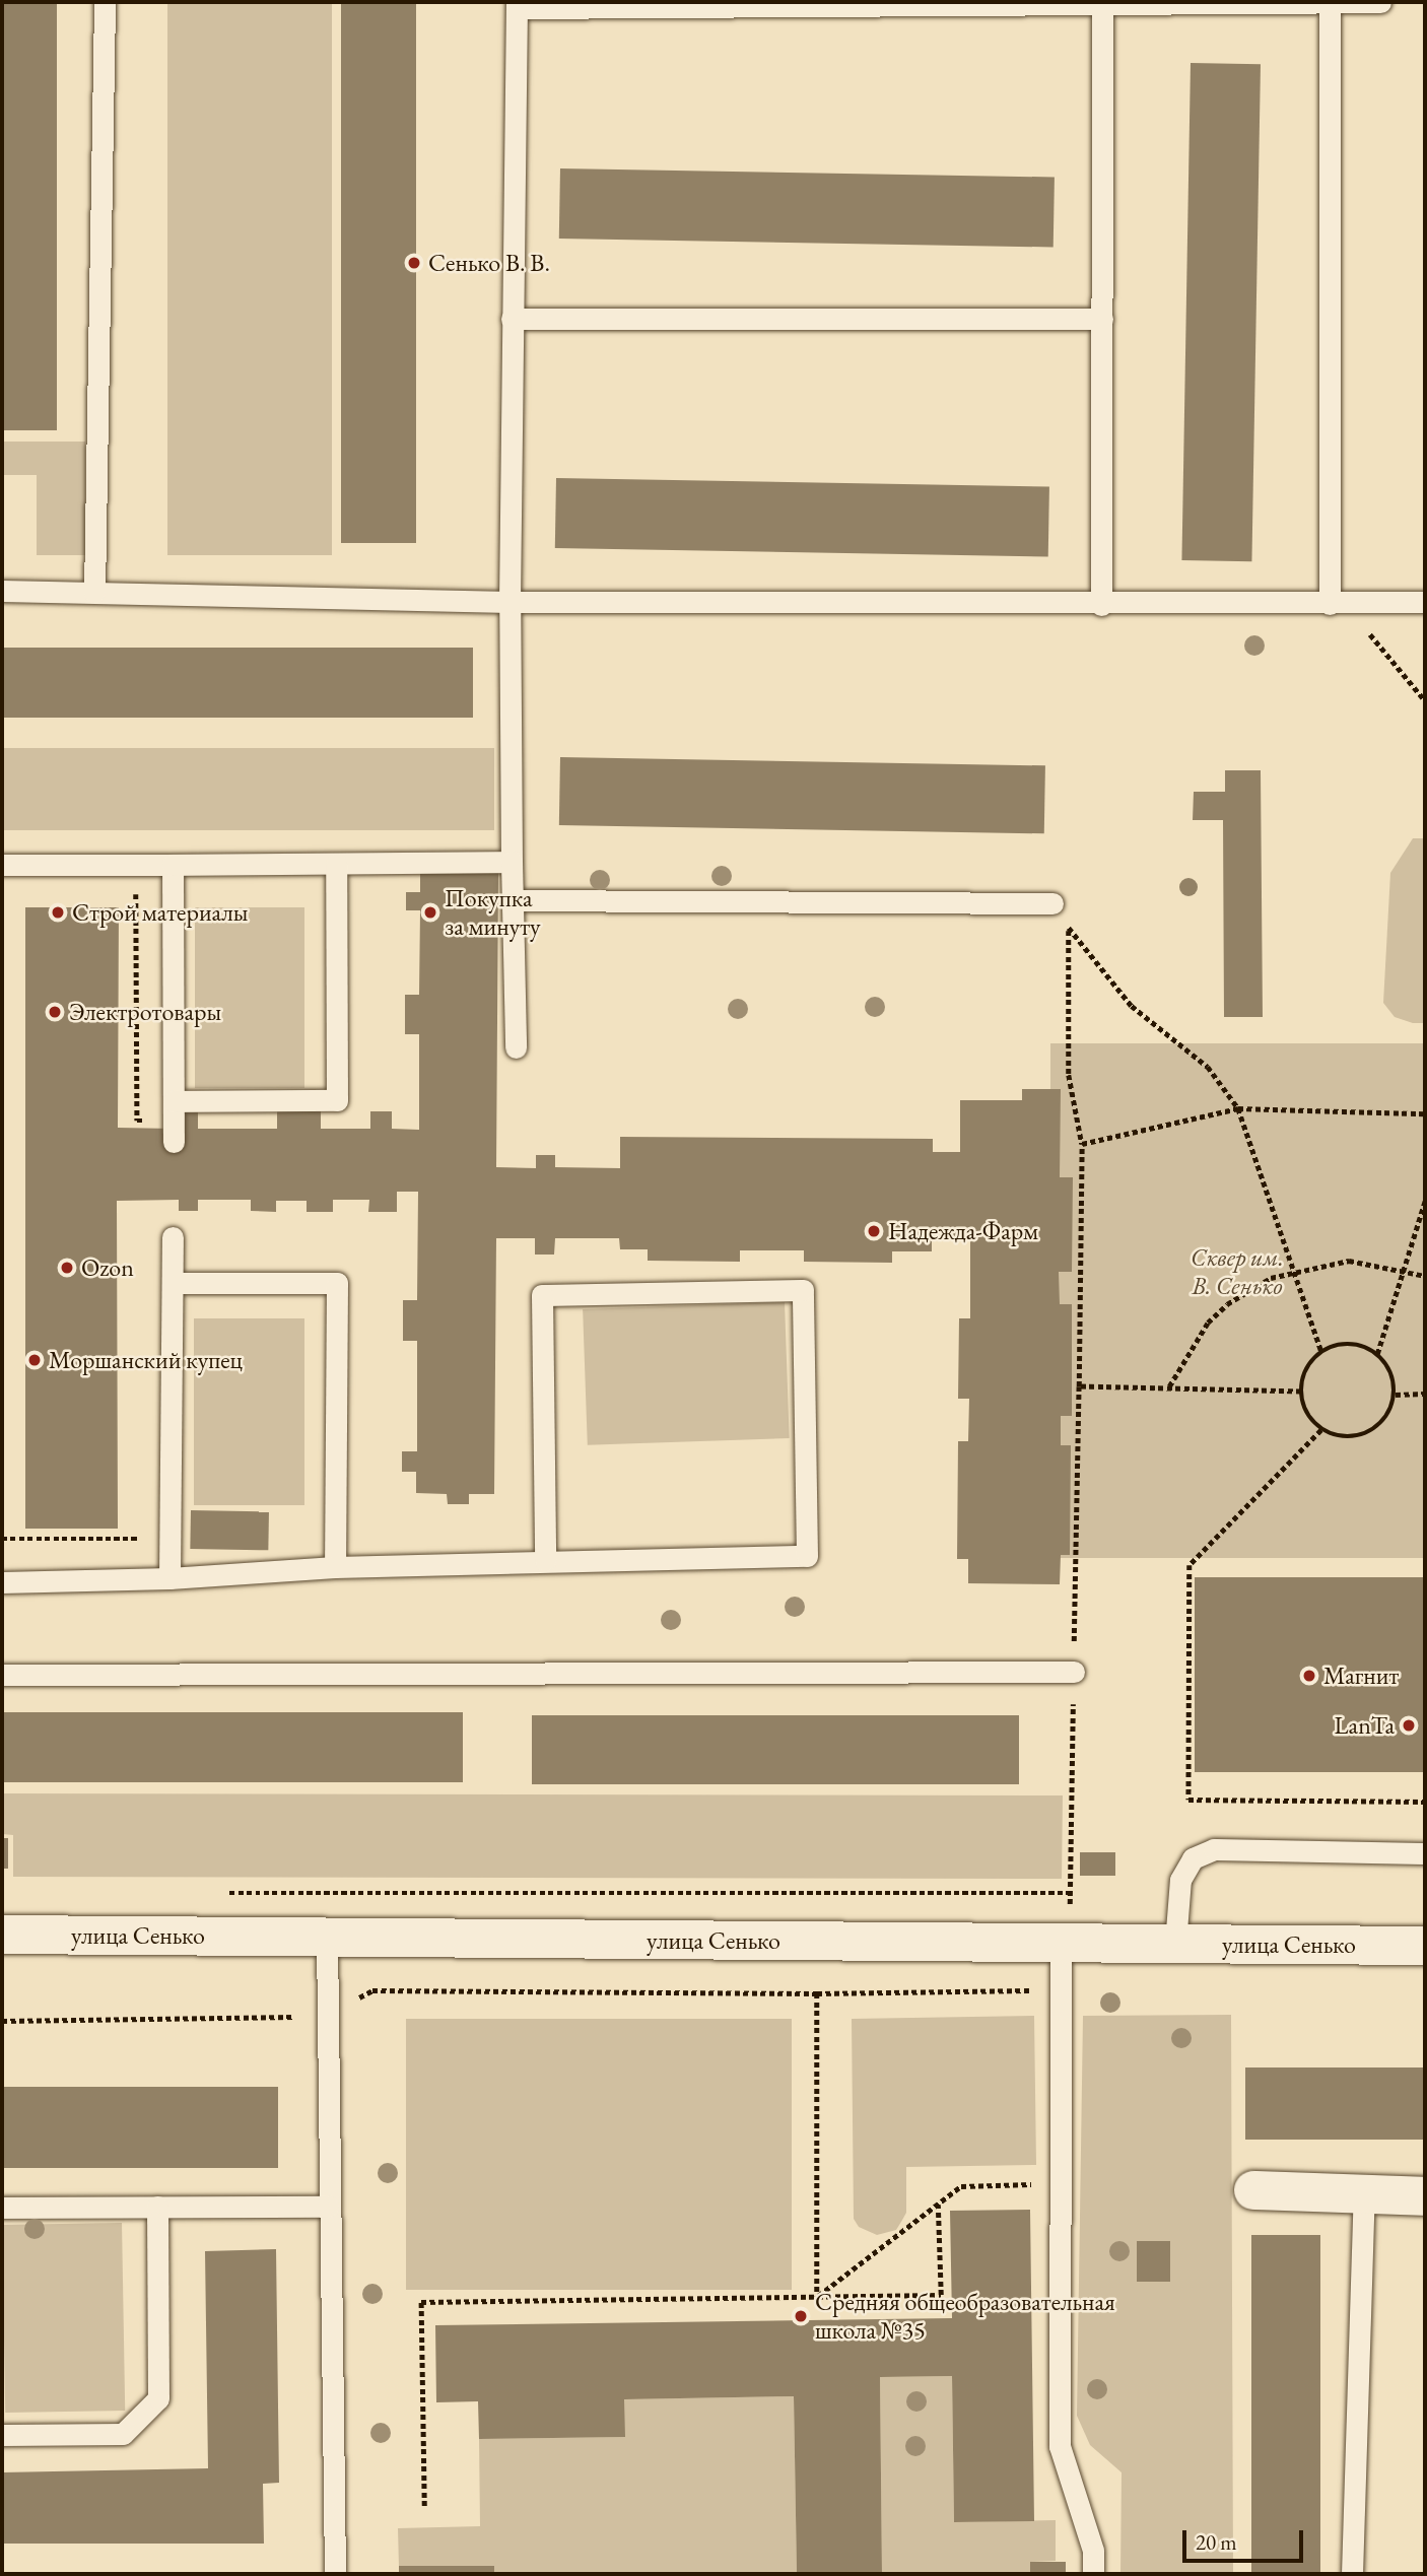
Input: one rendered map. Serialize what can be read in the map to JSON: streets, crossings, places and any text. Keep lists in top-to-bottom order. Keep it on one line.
{"streets":{"street":["улица Сенько"]},"parks":["Сквер им. В. Сенько"],"places":["Сенько В. В.","Строй материалы","Покупка за минуту","Электротовары","Надежда-Фарм","Ozon","Моршанский купец","Магнит","LanTa","Средняя общеобразовательная школа №35"],"scale_bar":"20 m"}
